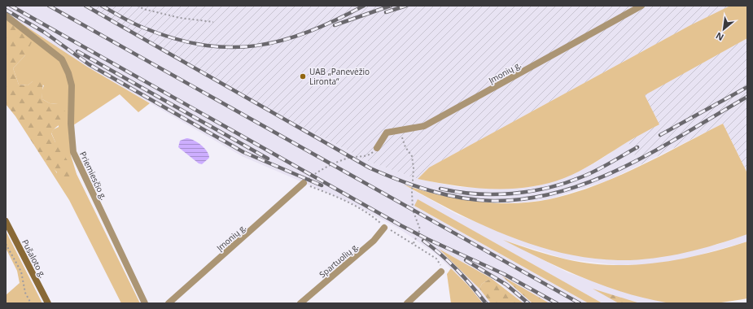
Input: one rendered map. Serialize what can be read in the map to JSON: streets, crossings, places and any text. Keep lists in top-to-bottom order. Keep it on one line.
{"streets":{"main road":["Pušaloto g."],"street":["Įmonių g.","Priemiesčio g.","Spartuolių g."]},"places":["UAB „Panevėžio Lironta“"],"north":"bottom left"}
